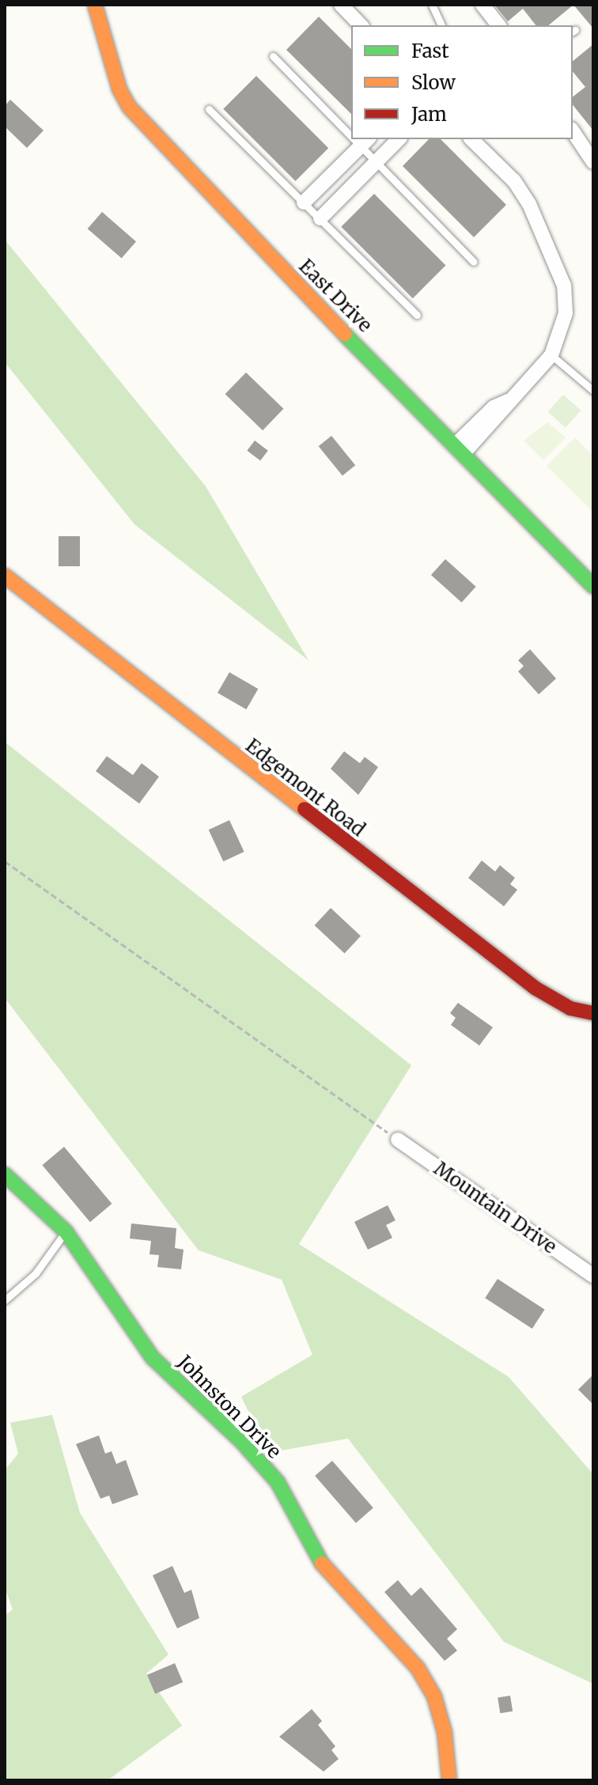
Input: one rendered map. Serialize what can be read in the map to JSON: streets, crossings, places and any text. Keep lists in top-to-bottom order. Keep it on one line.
{"streets":{"street":["East Drive","Edgemont Road","Mountain Drive","Johnston Drive"]},"legend":["Fast","Slow","Jam"]}
